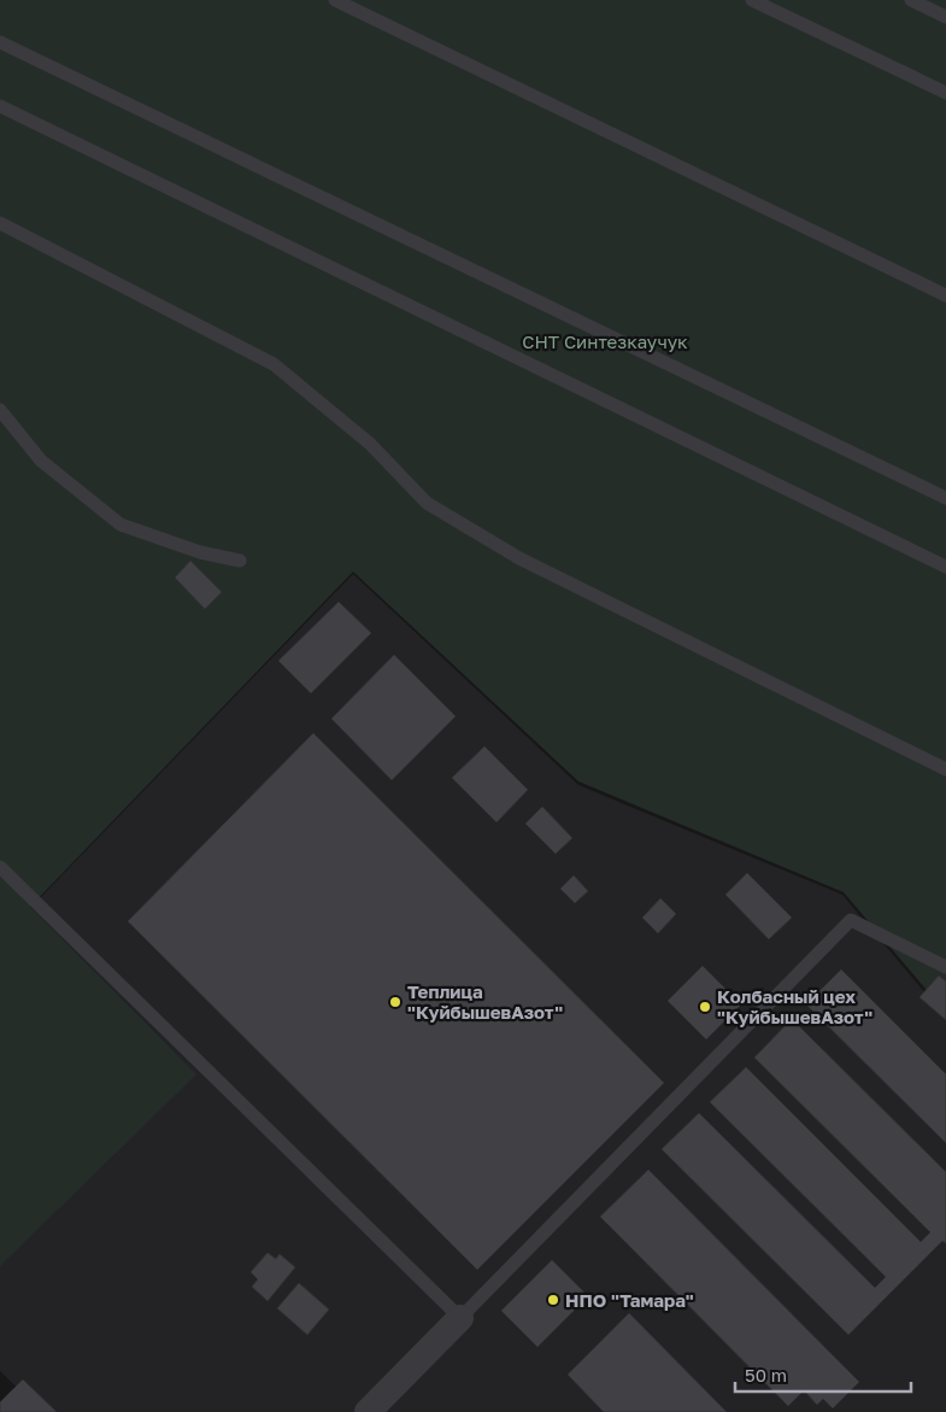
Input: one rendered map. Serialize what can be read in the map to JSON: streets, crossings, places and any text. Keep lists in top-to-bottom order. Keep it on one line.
{"parks":["СНТ Синтезкаучук"],"places":["Теплица \"КуйбышевАзот\"","Колбасный цех \"КуйбышевАзот\"","НПО \"Тамара\""],"scale_bar":"50 m"}
